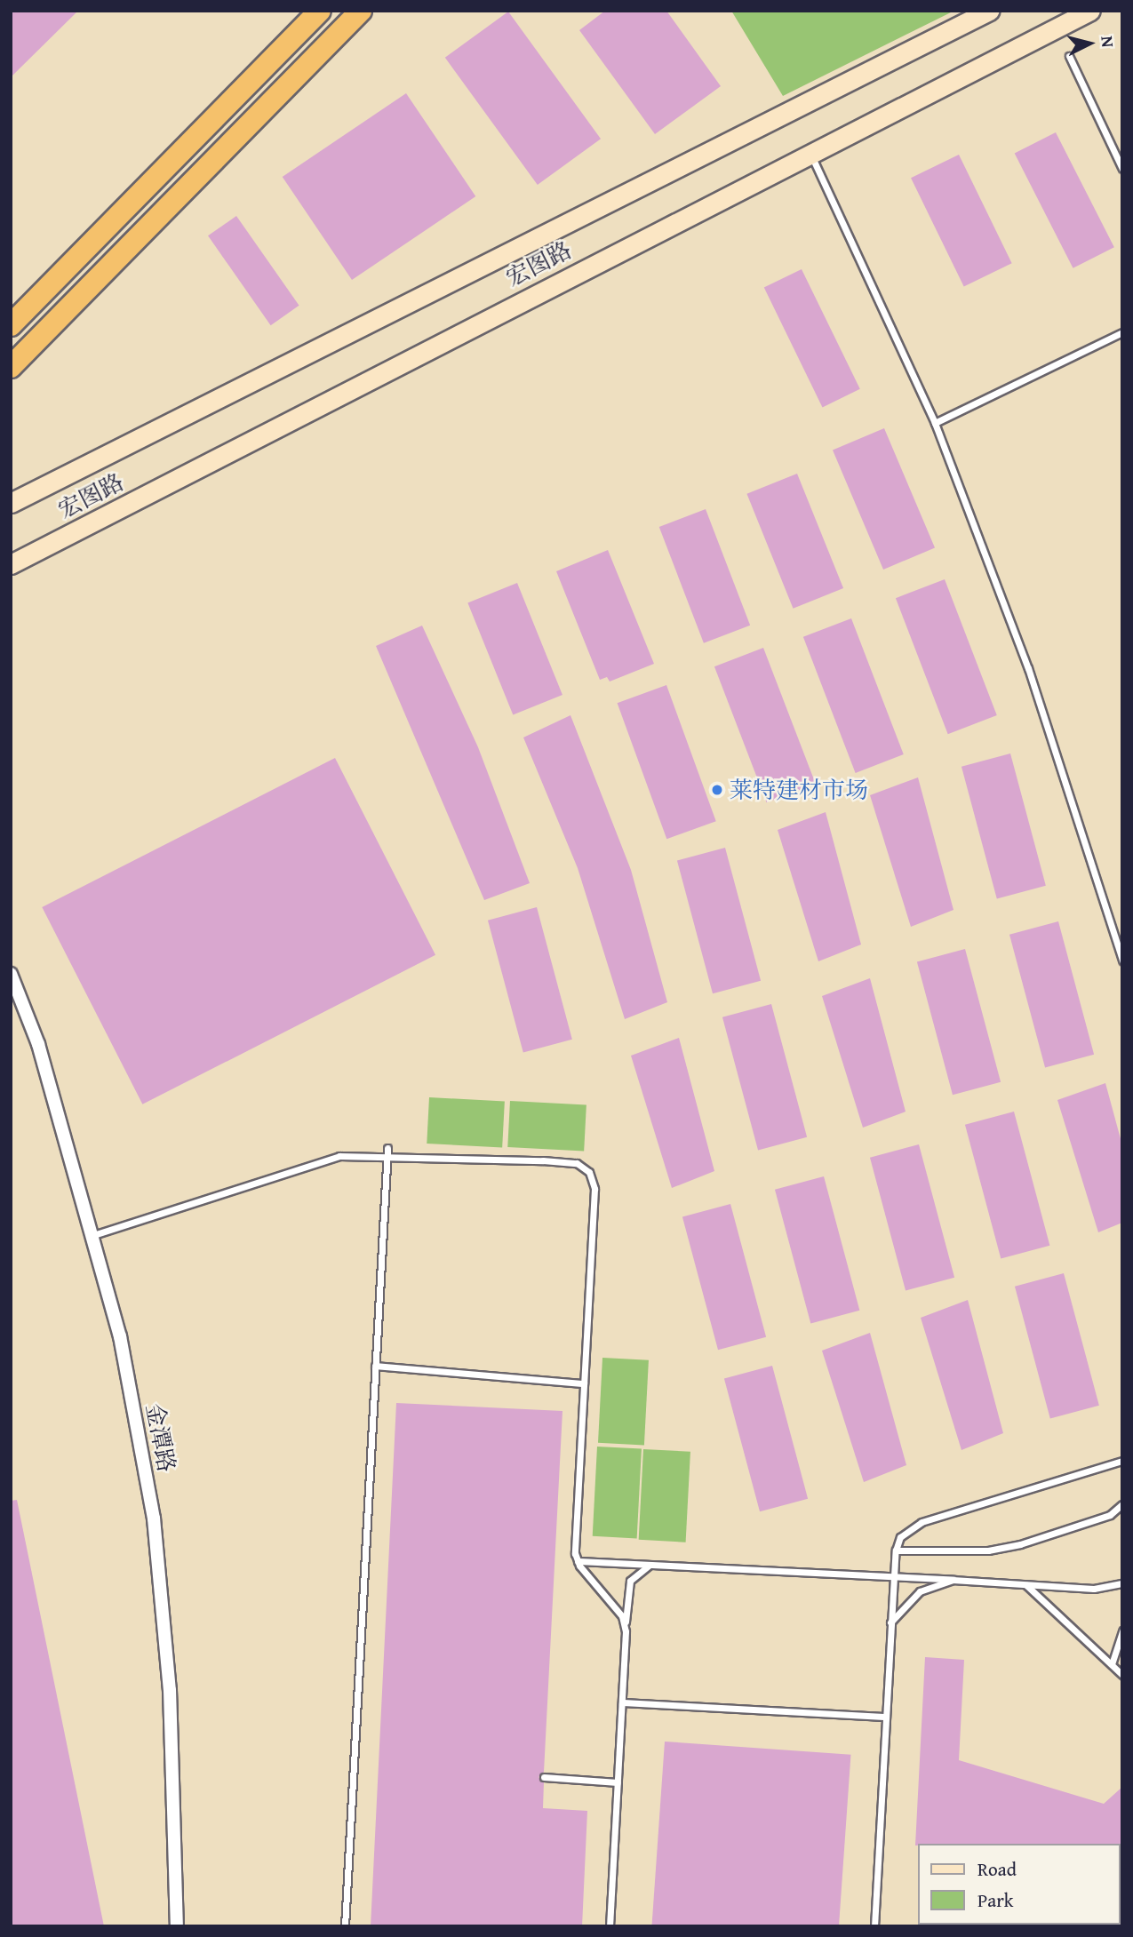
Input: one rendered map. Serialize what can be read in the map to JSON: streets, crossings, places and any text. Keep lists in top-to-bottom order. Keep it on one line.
{"streets":{"main road":["宏图路"],"street":["金潭路"]},"places":["莱特建材市场"],"legend":["Road","Park"],"north":"right"}
